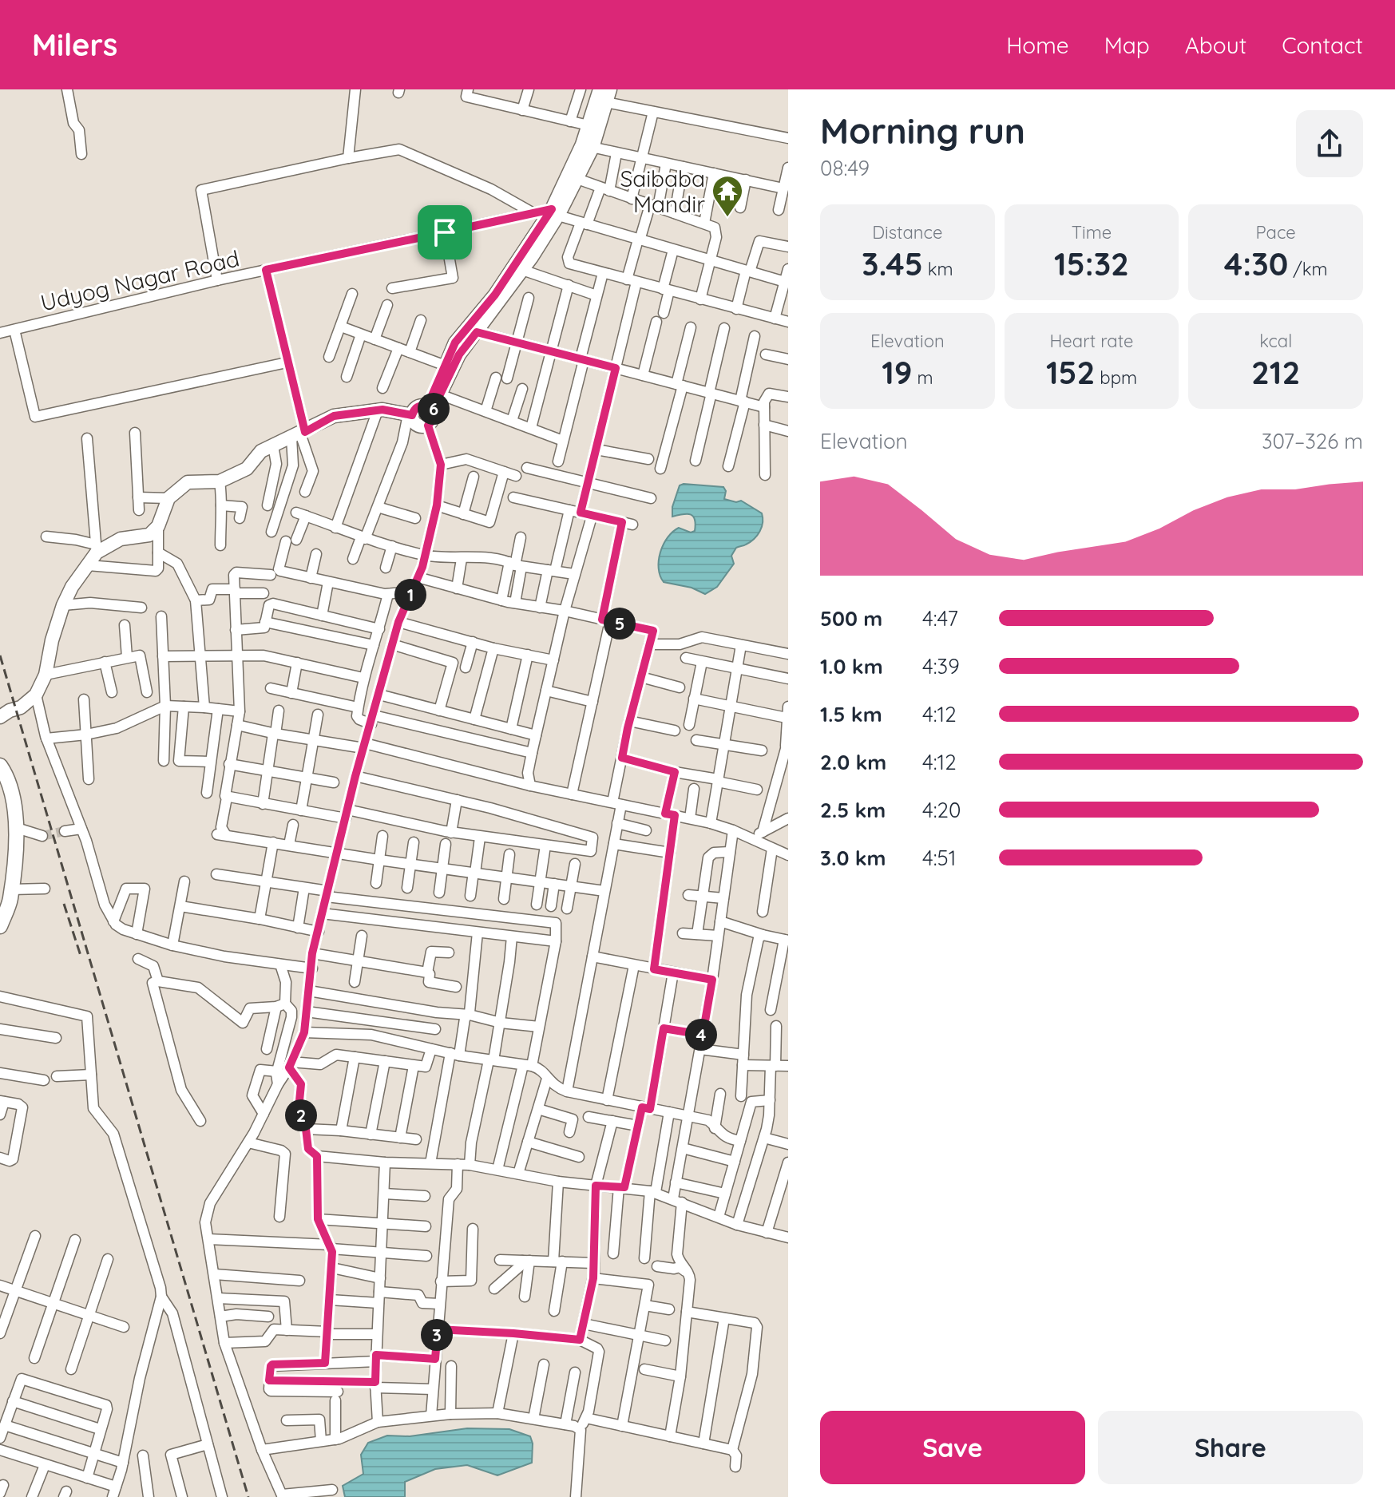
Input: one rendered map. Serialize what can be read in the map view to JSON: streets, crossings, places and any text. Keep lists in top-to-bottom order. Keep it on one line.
{"streets":{"street":["Udyog Nagar Road"]},"places":{"temple":["Saibaba Mandir"]},"page":{"header":"Milers","nav":["Home","Map","About","Contact"],"heading":["Morning run","08:49"],"stats":[["Distance","3.45 km"],["Time","15:32"],["Pace","4:30 /km"],["Elevation","19 m"],["Heart rate","152 bpm"],["kcal","212"]],"pins":["6","1","5","4","2","3"],"chart":["Elevation","307–326 m"],"list":[{"name":"500 m","note":"4:47"},{"name":"1.0 km","note":"4:39"},{"name":"1.5 km","note":"4:12"},{"name":"2.0 km","note":"4:12"},{"name":"2.5 km","note":"4:20"},{"name":"3.0 km","note":"4:51"}],"buttons":["Save","Share"]}}
